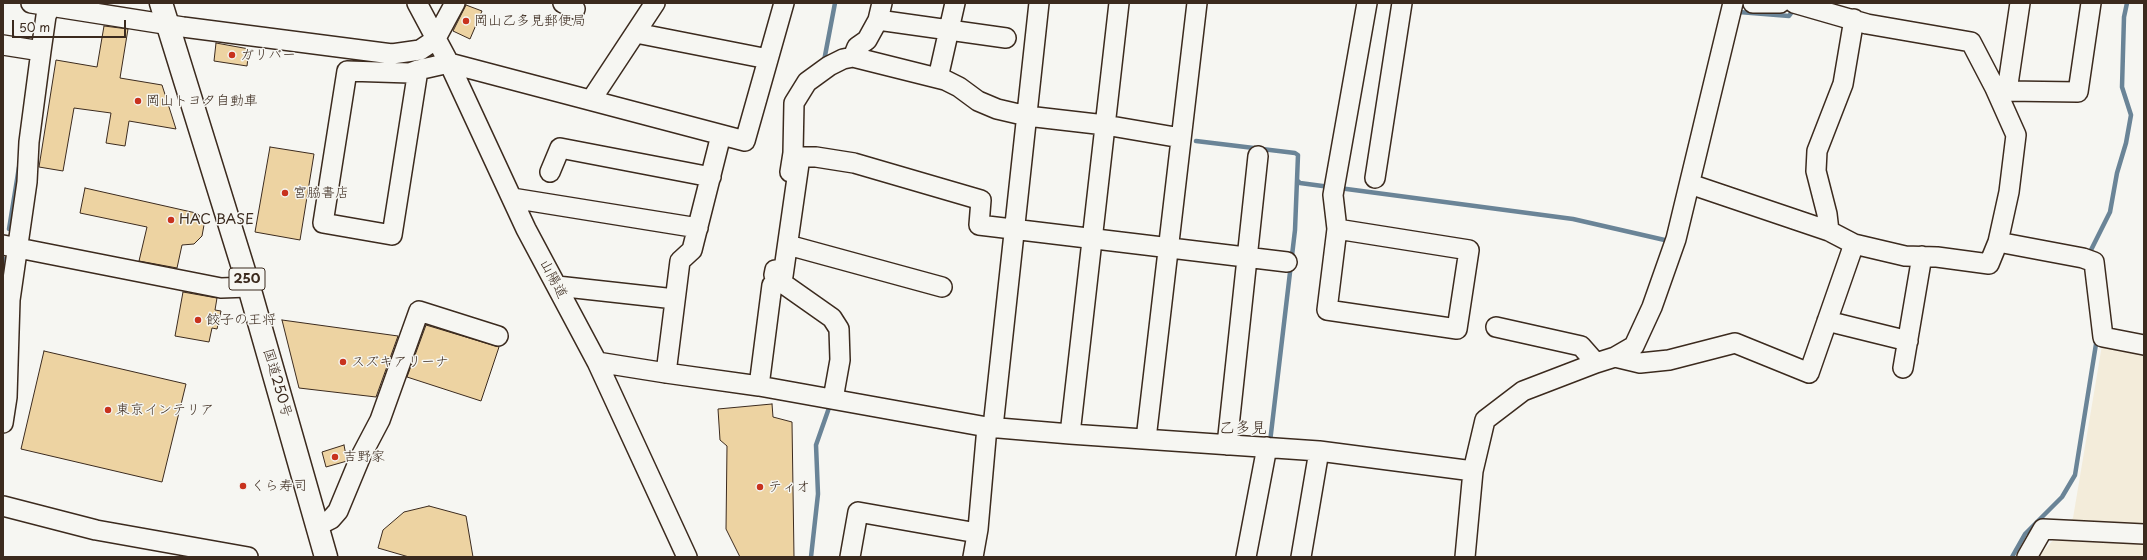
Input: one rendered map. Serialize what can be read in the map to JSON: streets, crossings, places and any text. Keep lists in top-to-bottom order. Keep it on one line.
{"streets":{"highway":["250","国道250号"],"street":["山陽道"]},"districts":["乙多見"],"places":["岡山乙多見郵便局","ガリバー","岡山トヨタ自動車","宮脇書店","HAC BASE","餃子の王将","スズキアリーナ","東京インテリア","吉野家","くら寿司","ティオ"],"scale_bar":"50 m"}
